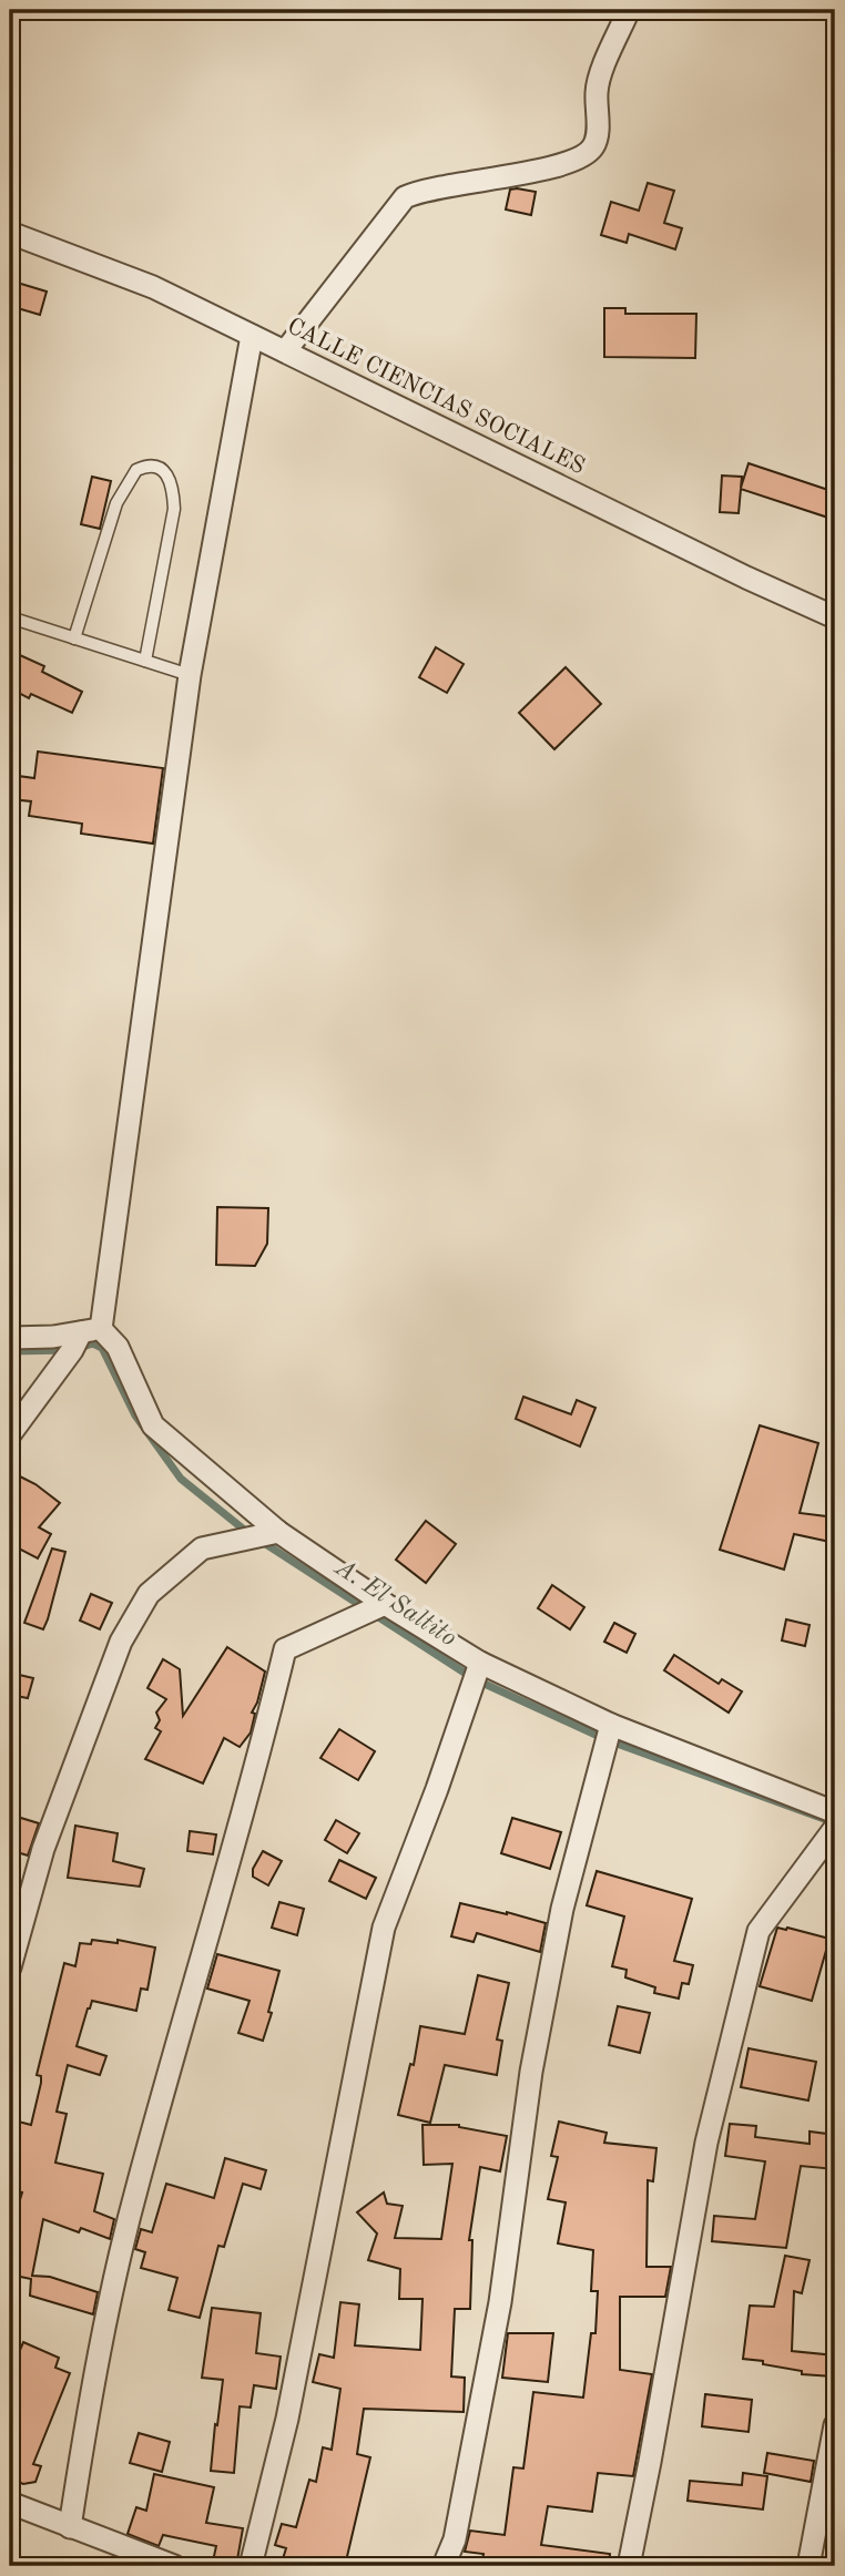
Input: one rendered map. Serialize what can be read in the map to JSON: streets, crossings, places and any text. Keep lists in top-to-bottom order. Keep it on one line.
{"streets":{"street":["CALLE CIENCIAS SOCIALES"]},"water":["A. El Saltito"]}
